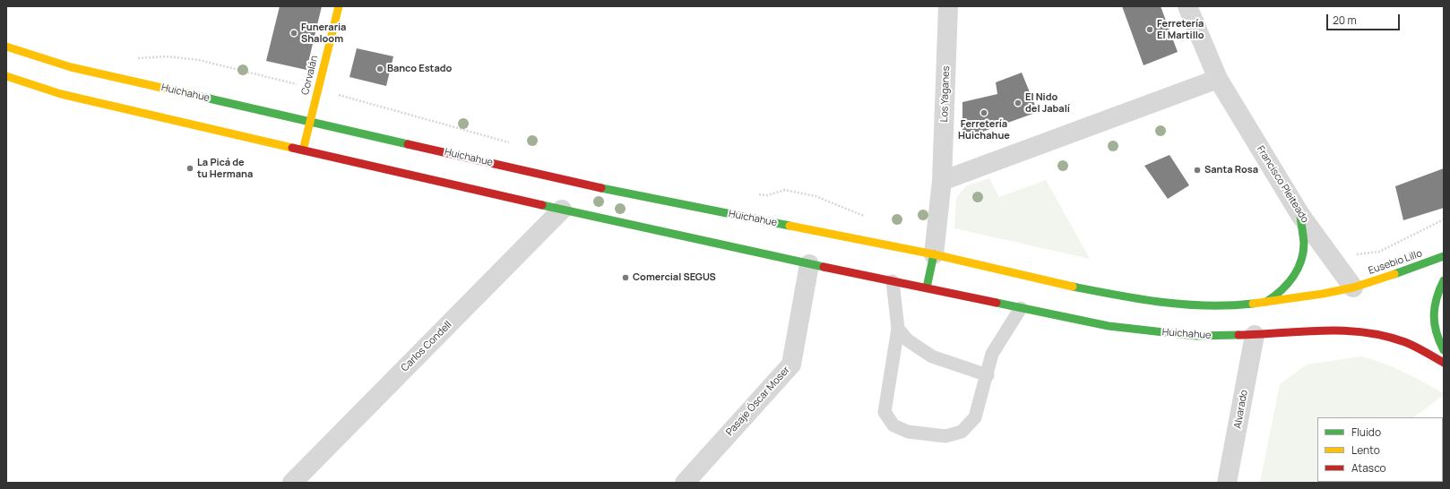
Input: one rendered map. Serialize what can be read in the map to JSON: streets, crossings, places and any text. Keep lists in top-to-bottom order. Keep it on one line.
{"streets":{"main road":["Corvalán","Huichahue","Eusebio Lillo"],"street":["Los Yaganes","Francisco Pleiteado","Carlos Condell","Pasaje Óscar Moser","Alvarado"]},"crossings":[["Corvalán","Huichahue"],["Huichahue","Francisco Pleiteado"],["Huichahue","Eusebio Lillo"],["Huichahue","Carlos Condell"],["Huichahue","Pasaje Óscar Moser"],["Huichahue","Alvarado"],["Francisco Pleiteado","Eusebio Lillo"]],"places":["Ferretería El Martillo","Funeraria Shaloom","Banco Estado","El Nido del Jabalí","Ferretería Huichahue","La Picá de tu Hermana","Santa Rosa","Comercial SEGUS"],"legend":["Fluido","Lento","Atasco"],"scale_bar":"20 m"}
